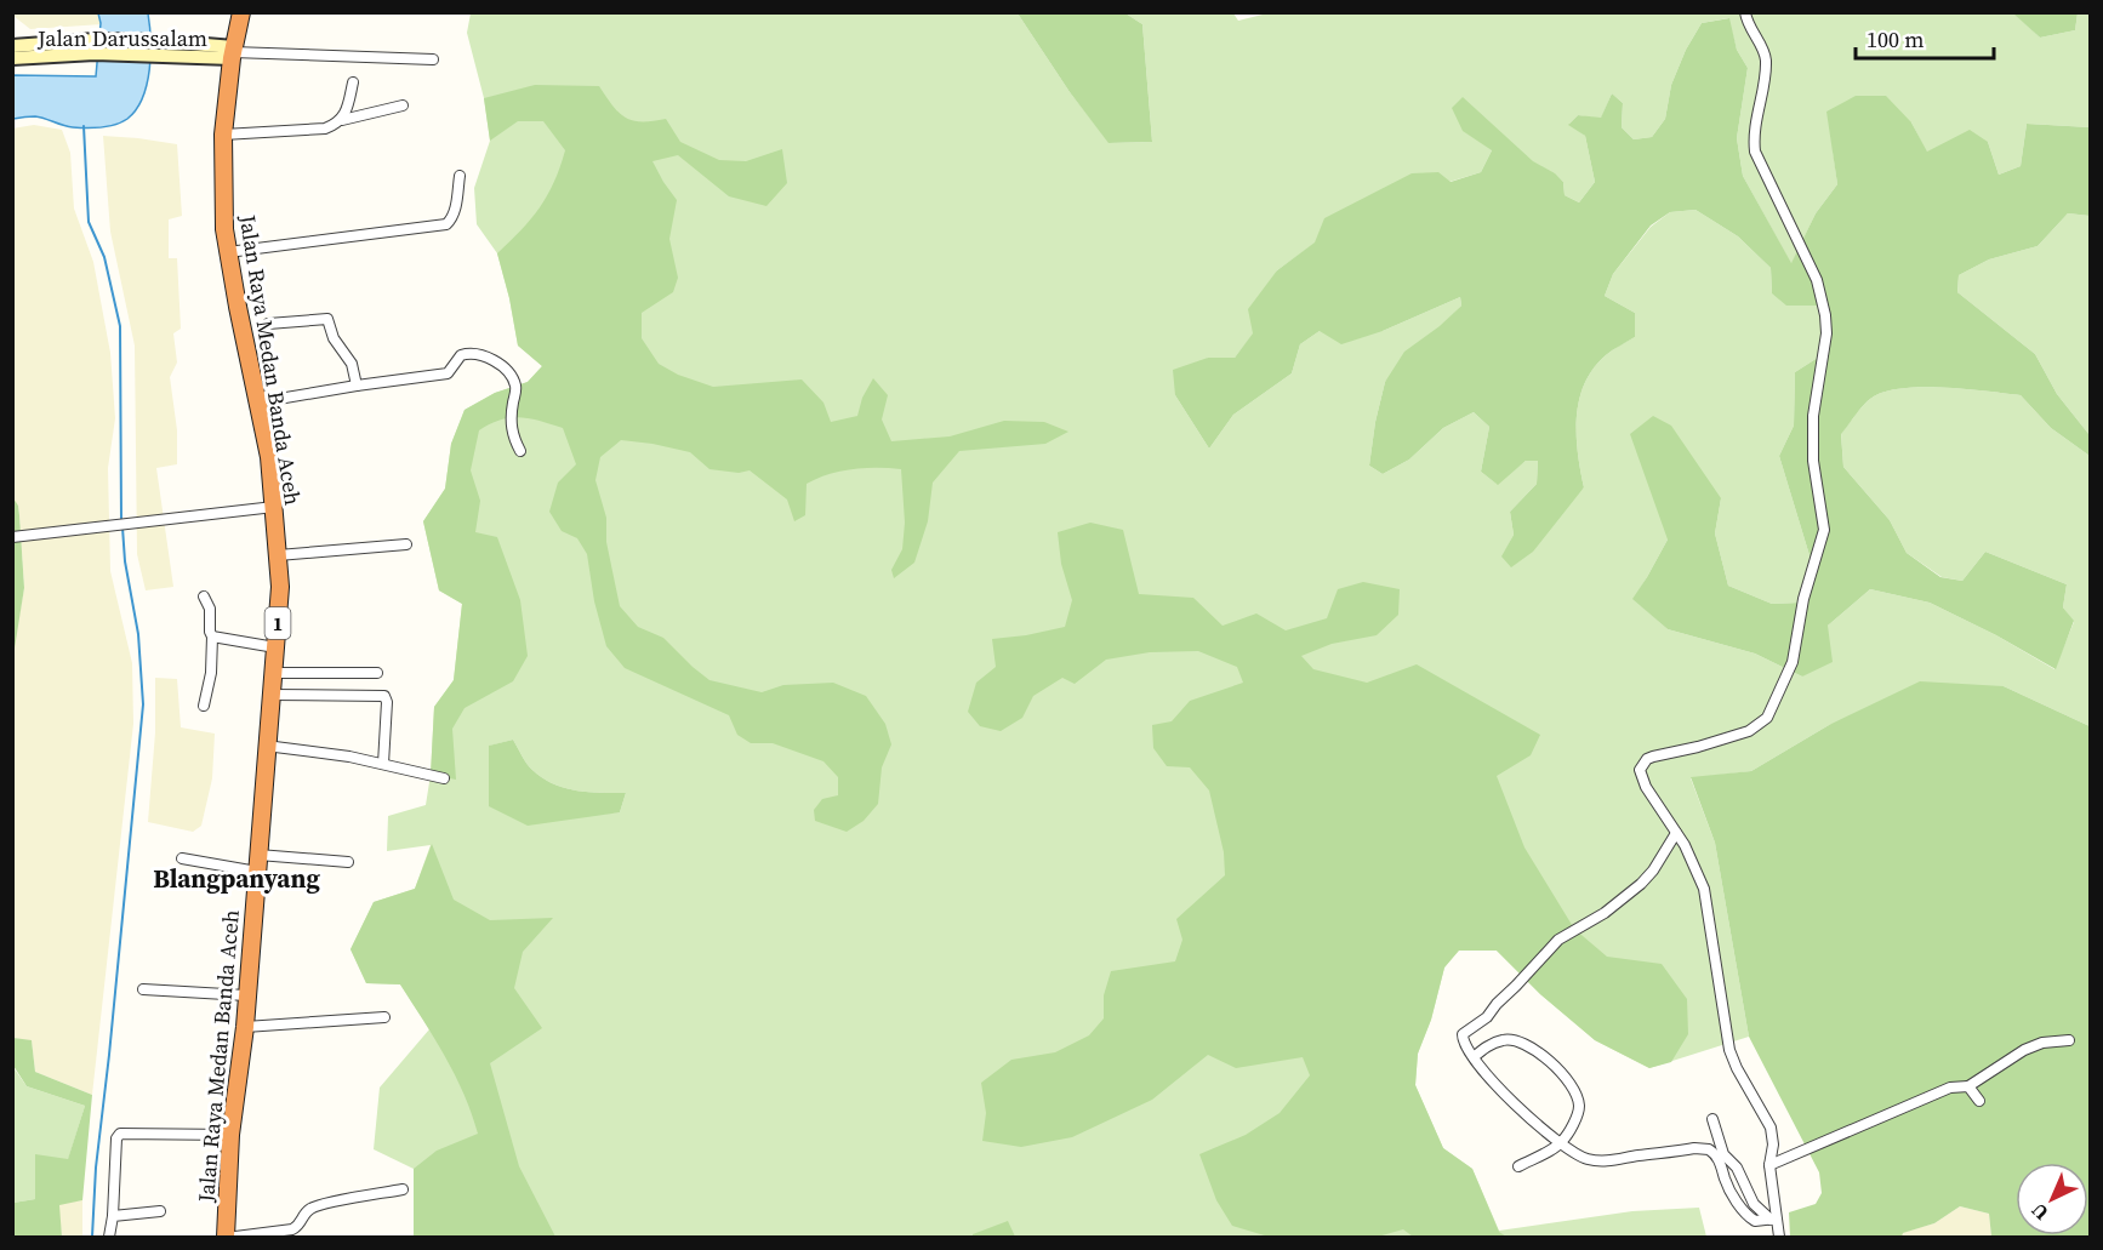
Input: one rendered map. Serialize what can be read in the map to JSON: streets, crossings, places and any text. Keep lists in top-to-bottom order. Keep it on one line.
{"streets":{"highway":["Jalan Raya Medan Banda Aceh","1"],"street":["Jalan Darussalam"]},"crossings":[["Jalan Darussalam","Jalan Raya Medan Banda Aceh"]],"districts":["Blangpanyang"],"scale_bar":"100 m","north":"bottom left"}
